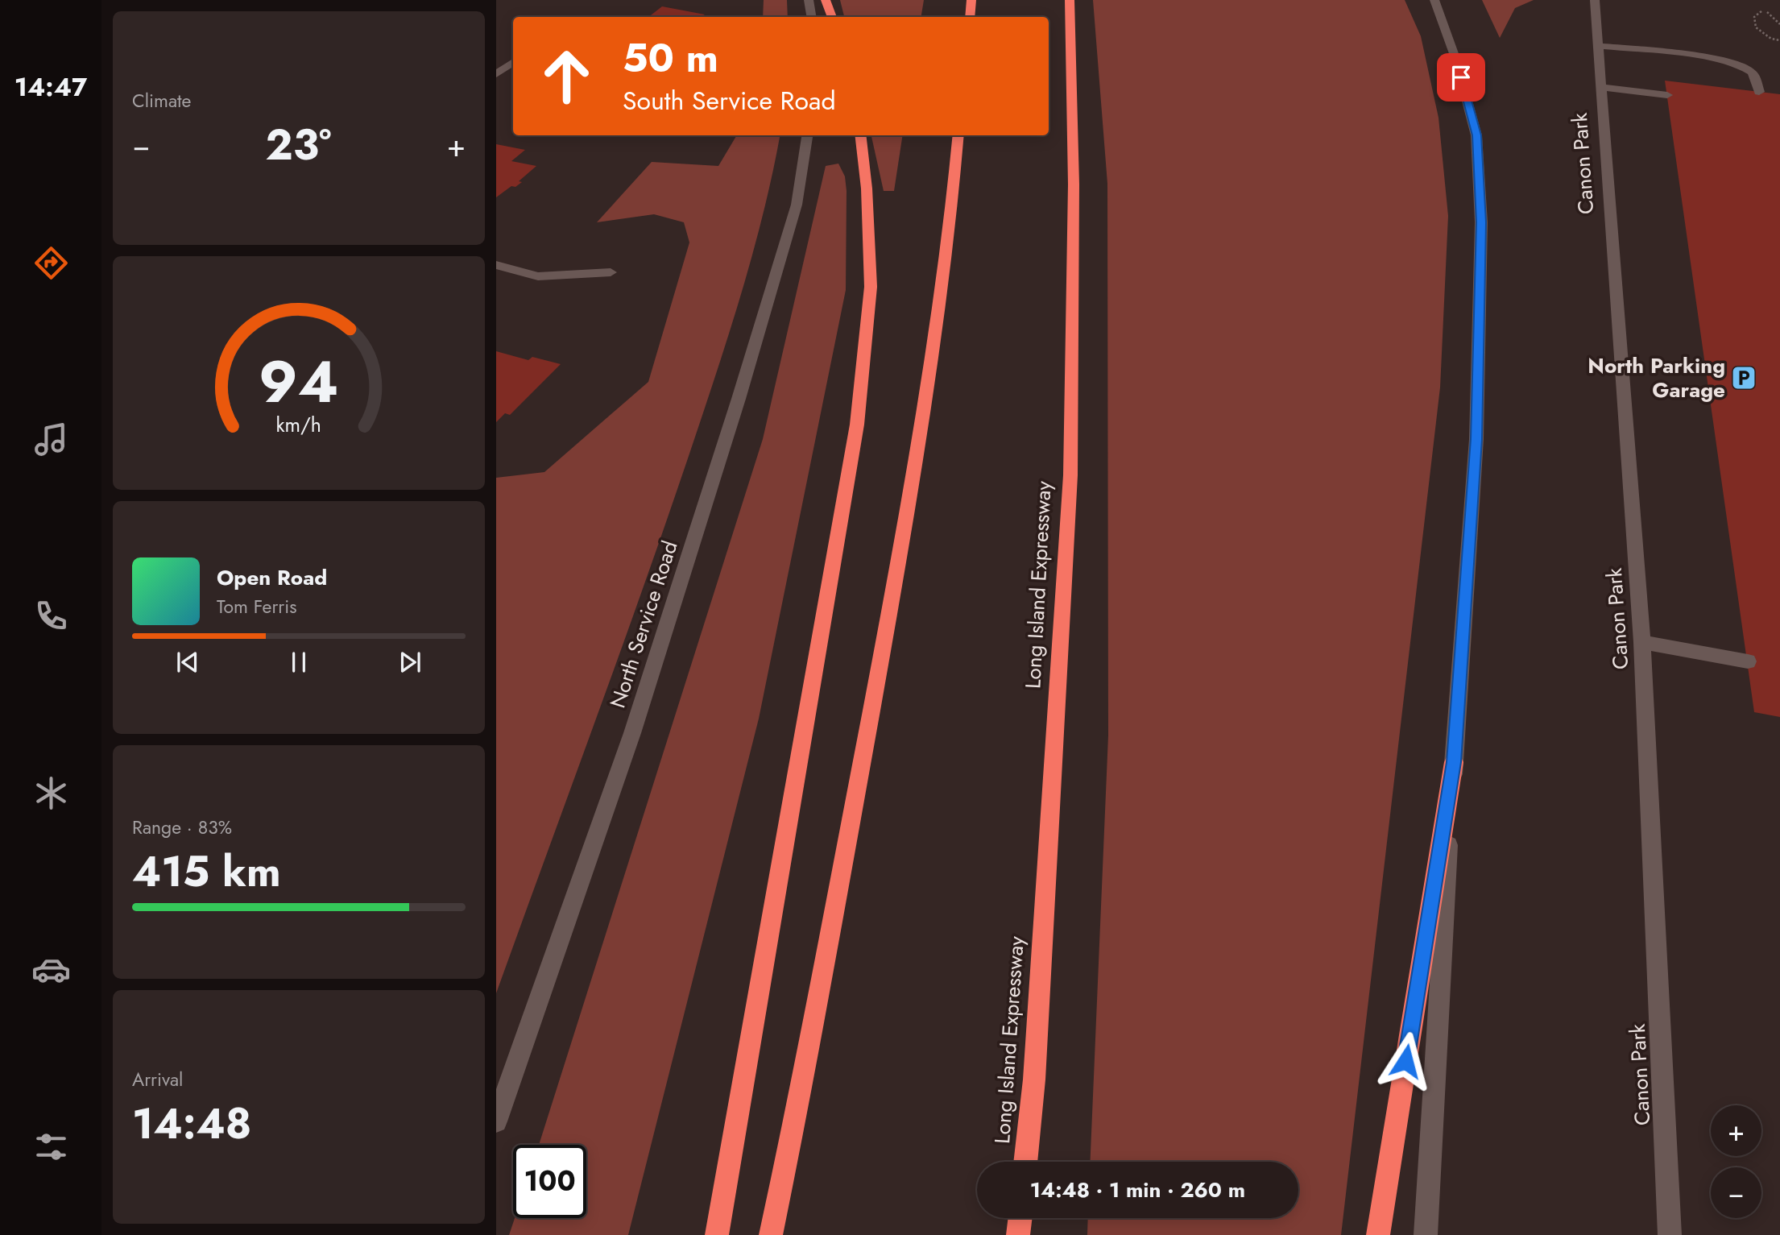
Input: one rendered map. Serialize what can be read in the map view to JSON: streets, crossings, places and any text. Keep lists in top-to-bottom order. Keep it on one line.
{"streets":{"highway":["Long Island Expressway"],"main road":["Canon Park","North Service Road"]},"places":{"parking":["North Parking Garage"]},"page":{"tabs":"14:47","tile":["Climate",["Range · 83%","415 km"],["Arrival","14:48"]],"turn":["50 m","South Service Road"],"heat":["−","23°","+"],"song":["Open Road","Tom Ferris"],"map_buttons":["+","−"],"limit":"100","trip":"14:48 · 1 min · 260 m","gauge":["94","km/h"]}}
